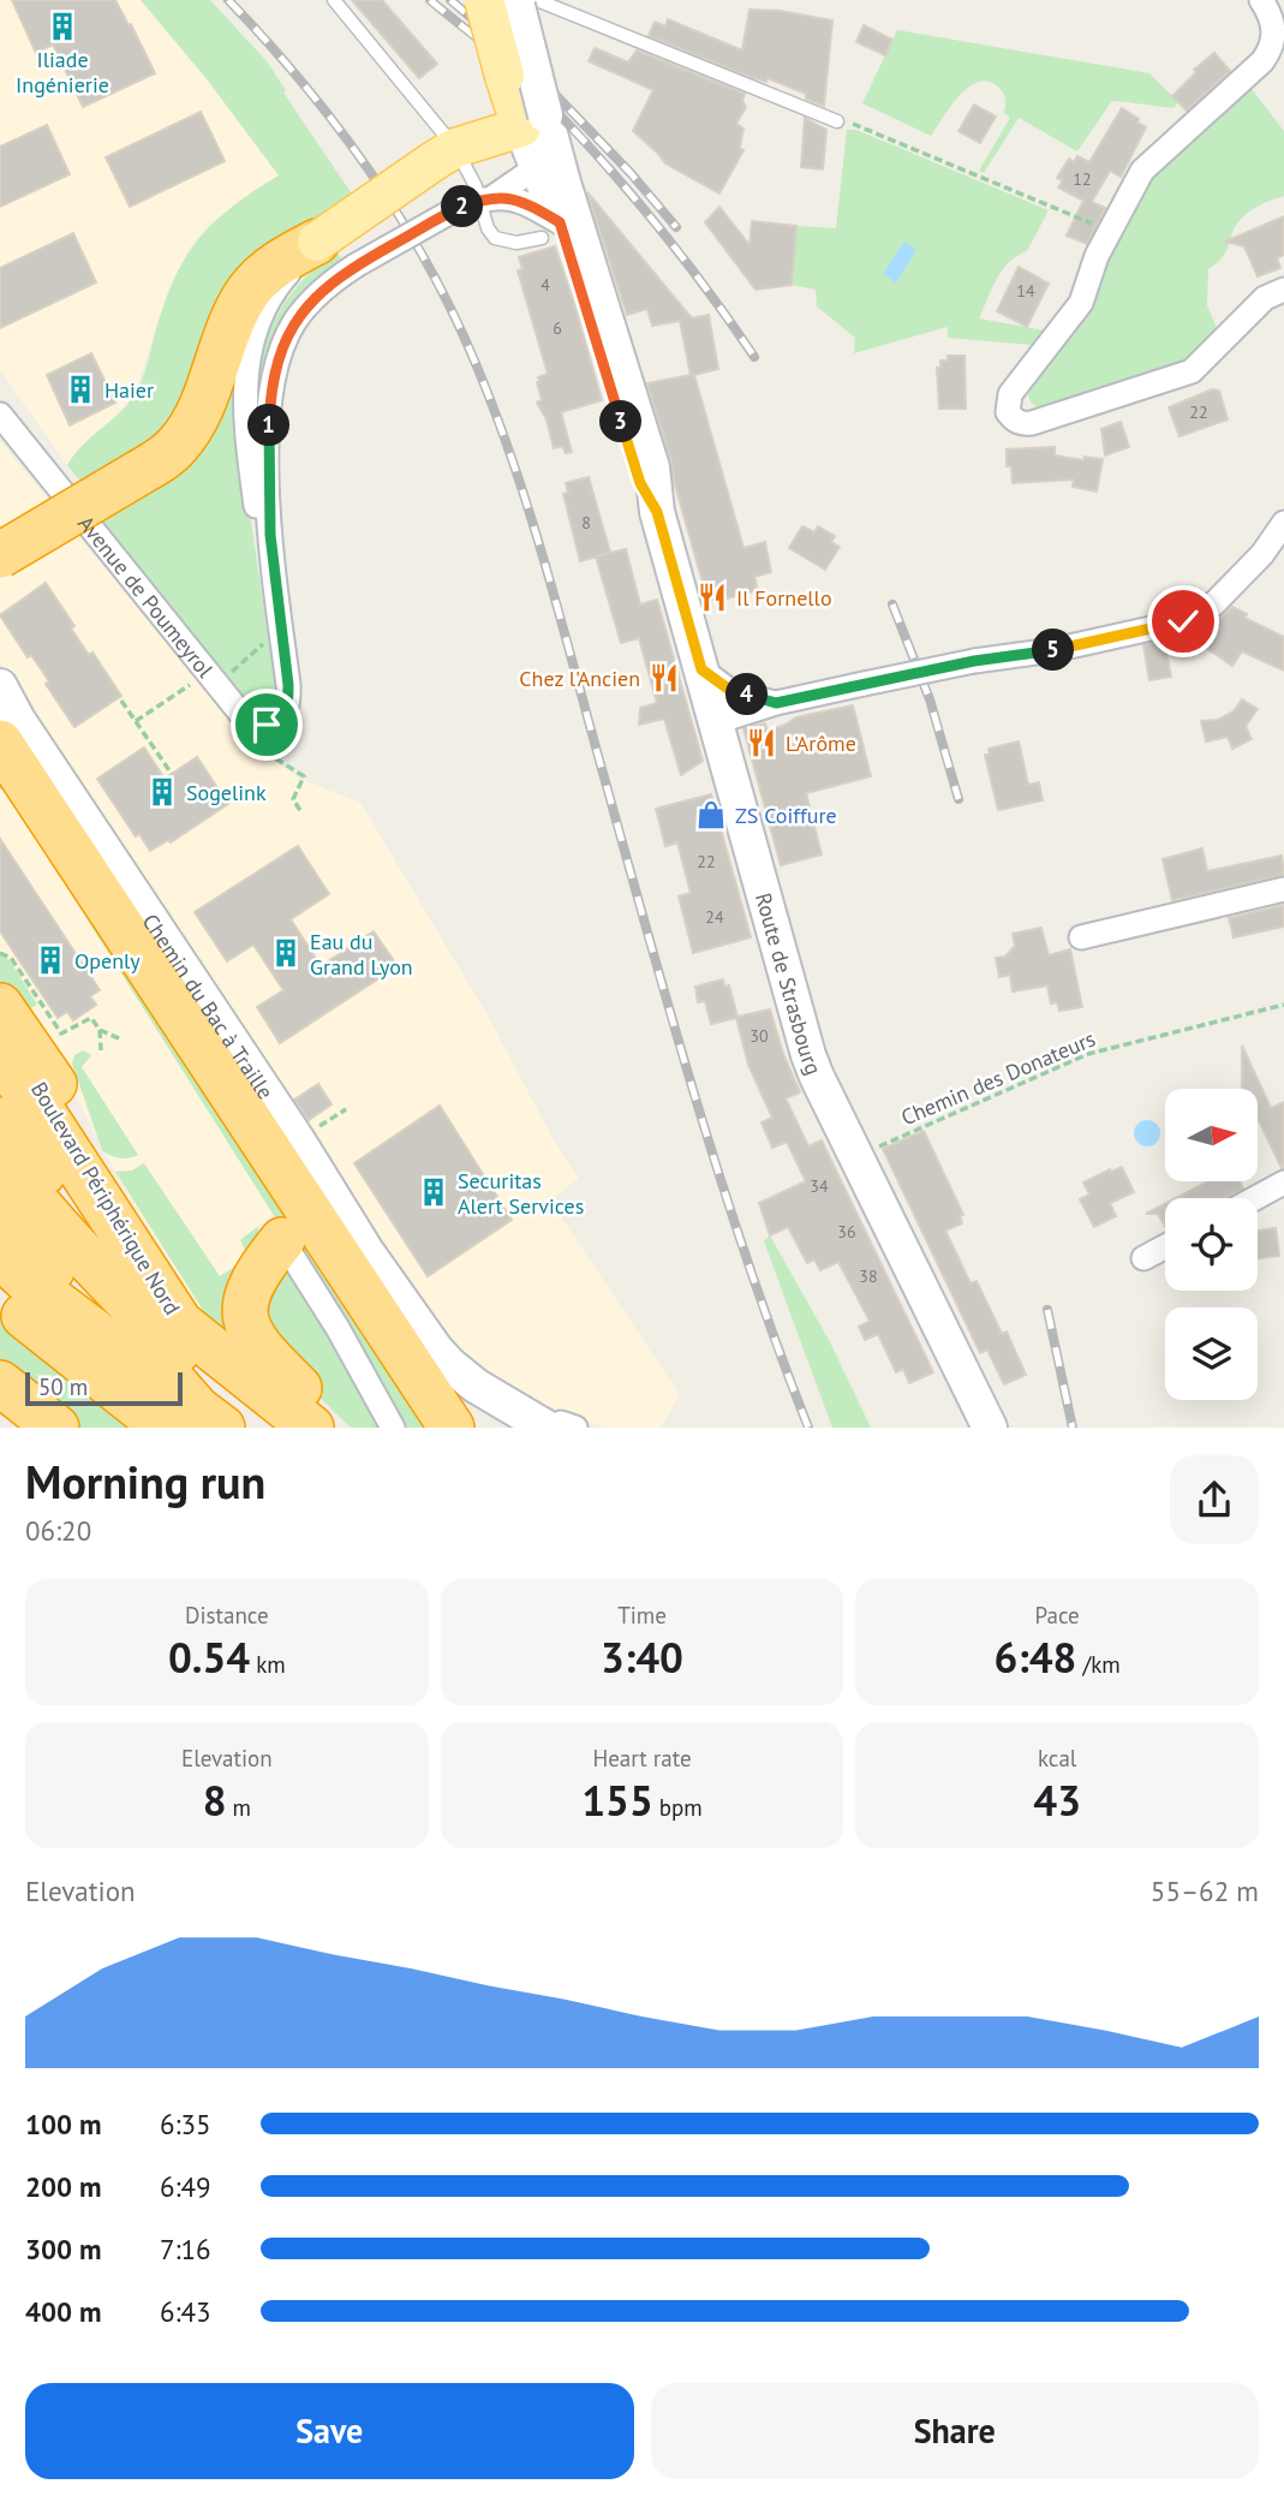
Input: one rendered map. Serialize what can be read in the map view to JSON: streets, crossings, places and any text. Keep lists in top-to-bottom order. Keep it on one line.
{"streets":{"highway":["Boulevard Périphérique Nord"],"main road":["Route de Strasbourg","Chemin du Bac à Traille"],"street":["Avenue de Poumeyrol"],"path":["Chemin des Donateurs"]},"crossings":[["Avenue de Poumeyrol","Route de Strasbourg"]],"places":{"building":["Iliade Ingénierie","Haier","Sogelink","Eau du Grand Lyon","Openly","Securitas Alert Services"],"restaurant":["Il Fornello","Chez l'Ancien","L'Arôme"],"shop":["ZS Coiffure"]},"house_numbers":["12","4","14","6","22","8","22","24","30","34","36","38"],"scale_bar":"50 m","north":"right","page":{"pins":["2","3","1","5","4"],"scale":"50 m","heading":["Morning run","06:20"],"stats":[["Distance","0.54 km"],["Time","3:40"],["Pace","6:48 /km"],["Elevation","8 m"],["Heart rate","155 bpm"],["kcal","43"]],"chart":["Elevation","55–62 m"],"list":[{"name":"100 m","note":"6:35"},{"name":"200 m","note":"6:49"},{"name":"300 m","note":"7:16"},{"name":"400 m","note":"6:43"}],"buttons":["Save","Share"]}}
